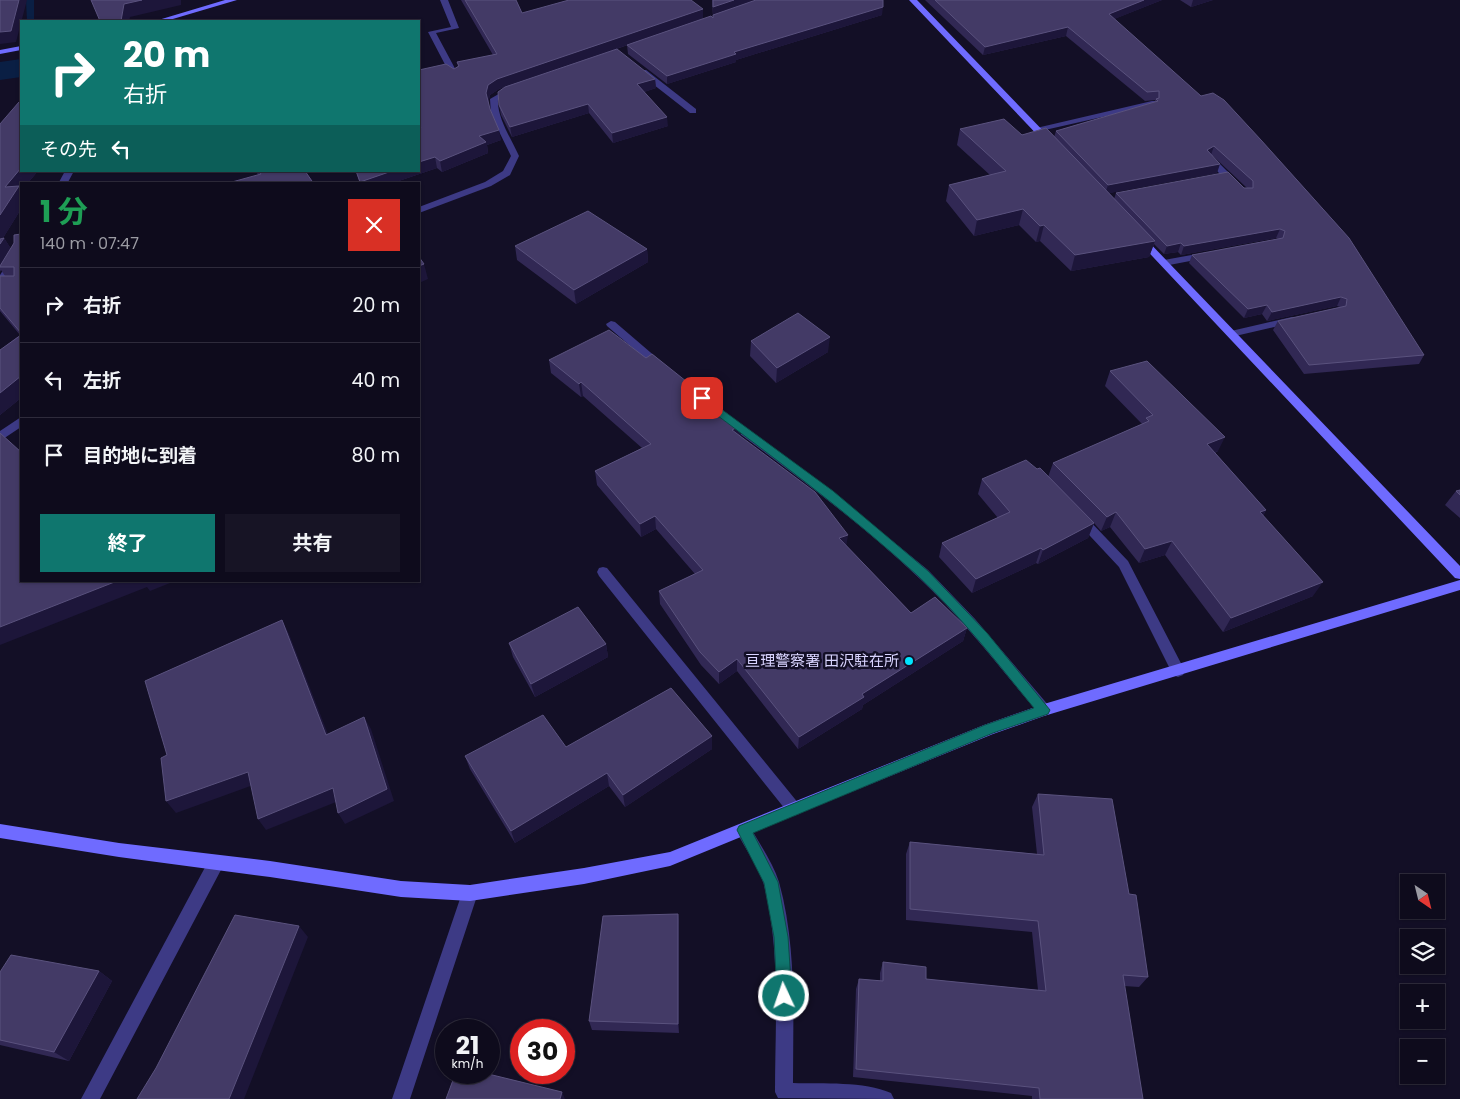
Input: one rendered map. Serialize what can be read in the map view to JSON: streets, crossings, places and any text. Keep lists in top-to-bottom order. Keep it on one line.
{"places":["亘理警察署 田沢駐在所"],"north":"bottom right","page":{"turn":["20 m","右折"],"then":"その先","heading":["1 分","140 m · 07:47"],"list":[{"name":"右折","value":"20 m"},{"name":"左折","value":"40 m"},{"name":"目的地に到着","value":"80 m"}],"buttons":["終了","共有"],"map_buttons":["+","−"],"speed":"21 km/h","limit":"30"}}
